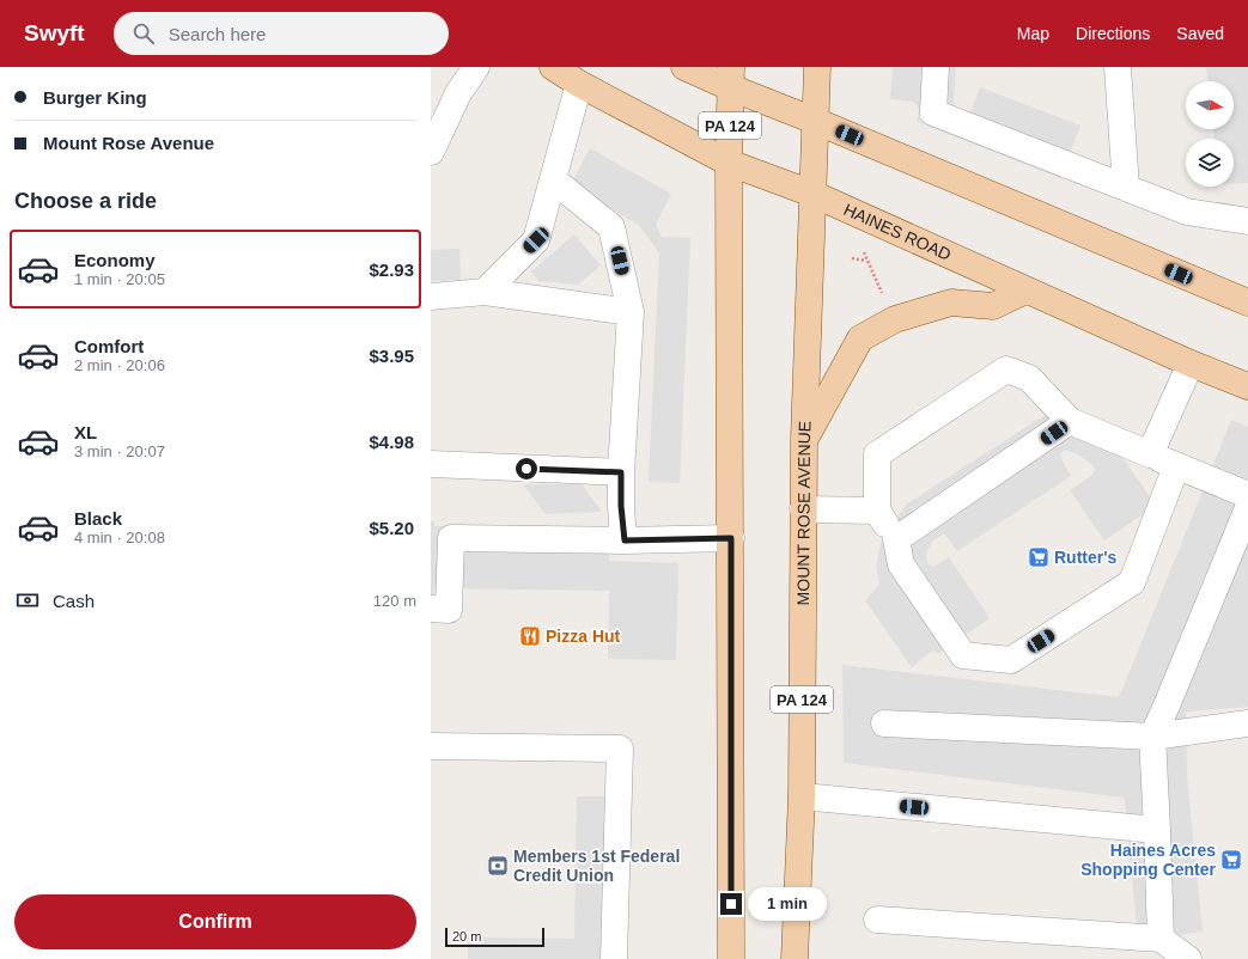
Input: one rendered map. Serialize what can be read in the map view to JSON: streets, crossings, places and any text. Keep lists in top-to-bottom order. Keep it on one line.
{"streets":{"main road":["PA 124","HAINES ROAD","MOUNT ROSE AVENUE"]},"crossings":[["PA 124","HAINES ROAD"],["HAINES ROAD","MOUNT ROSE AVENUE"]],"places":{"supermarket":["Rutter's","Haines Acres Shopping Center"],"restaurant":["Pizza Hut"],"bank":["Members 1st Federal Credit Union"]},"scale_bar":"20 m","north":"right","page":{"header":"Swyft","search":"Search here","nav":["Map","Directions","Saved"],"banner":["Burger King","Mount Rose Avenue"],"heading":"Choose a ride","list":[{"name":"Economy","note":"1 min · 20:05","value":"$2.93"},{"name":"Comfort","note":"2 min · 20:06","value":"$3.95"},{"name":"XL","note":"3 min · 20:07","value":"$4.98"},{"name":"Black","note":"4 min · 20:08","value":"$5.20"}],"pay":["Cash","120 m"],"buttons":"Confirm","bubble":"1 min","scale":"20 m"}}
